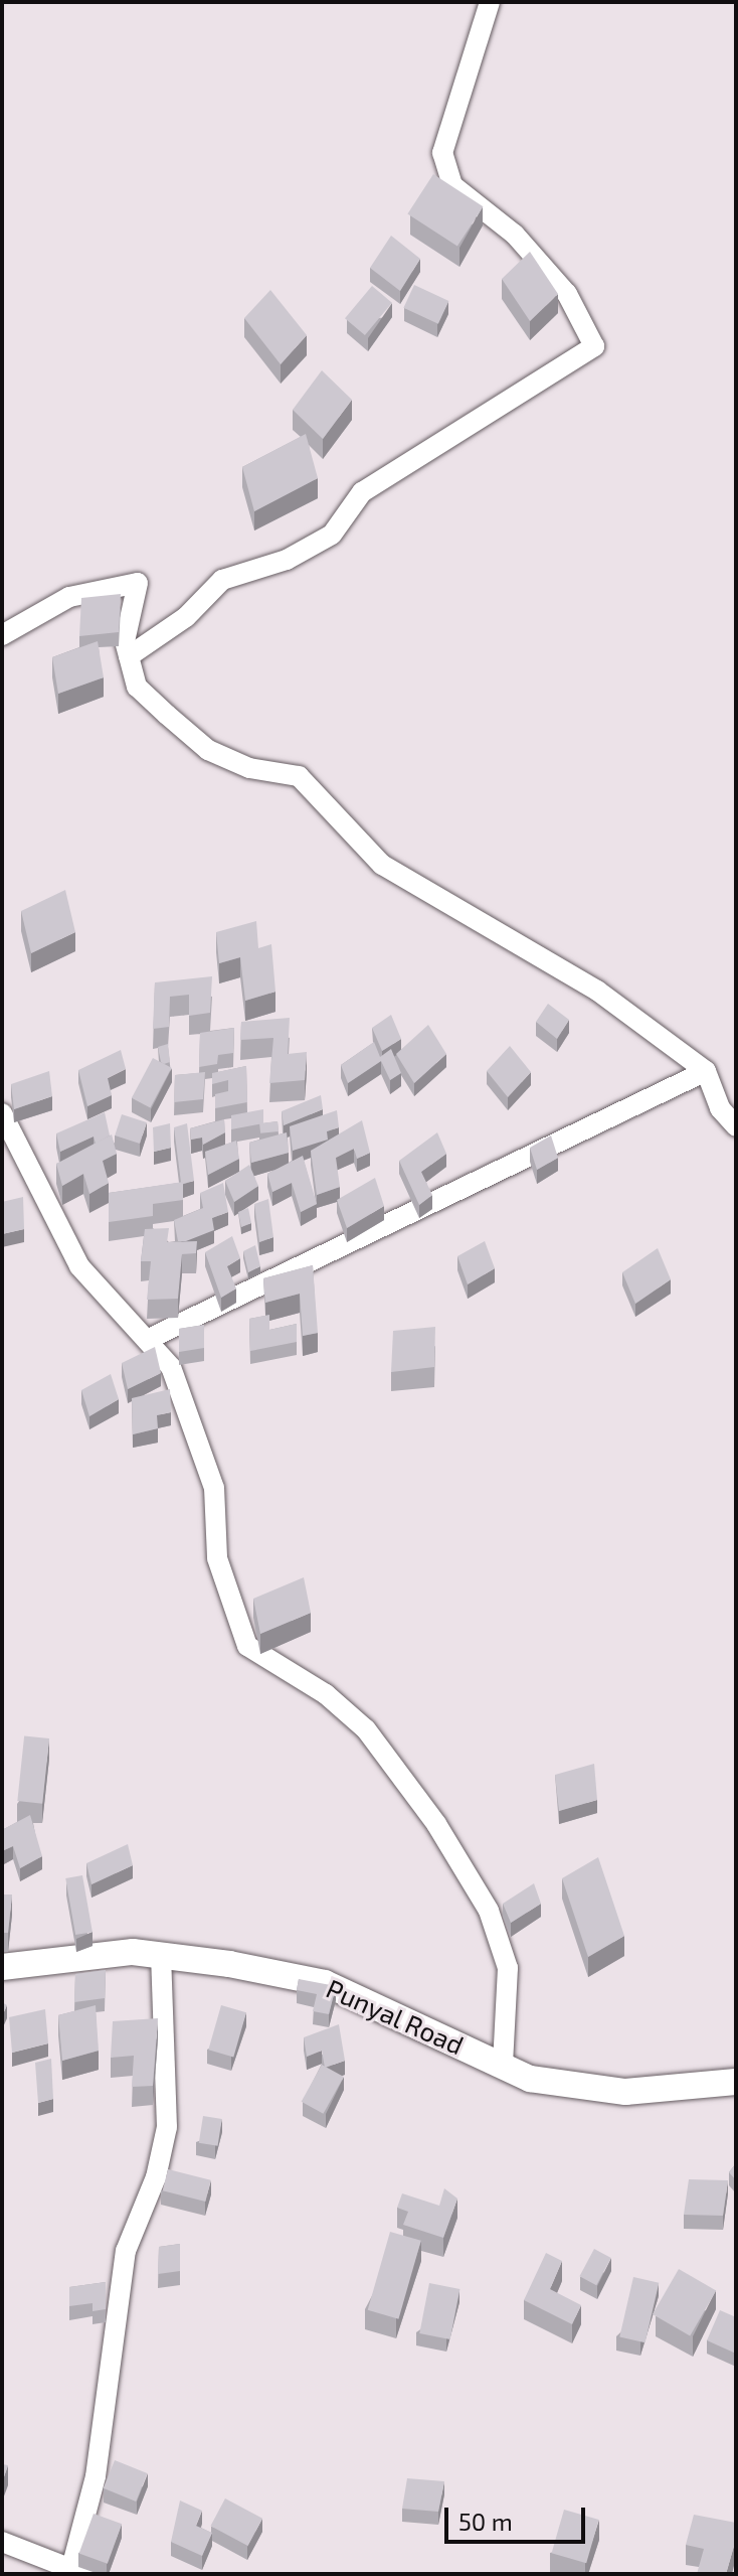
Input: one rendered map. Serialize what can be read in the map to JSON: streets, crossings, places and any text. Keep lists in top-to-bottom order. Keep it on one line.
{"streets":{"main road":["Punyal Road"]},"scale_bar":"50 m"}
